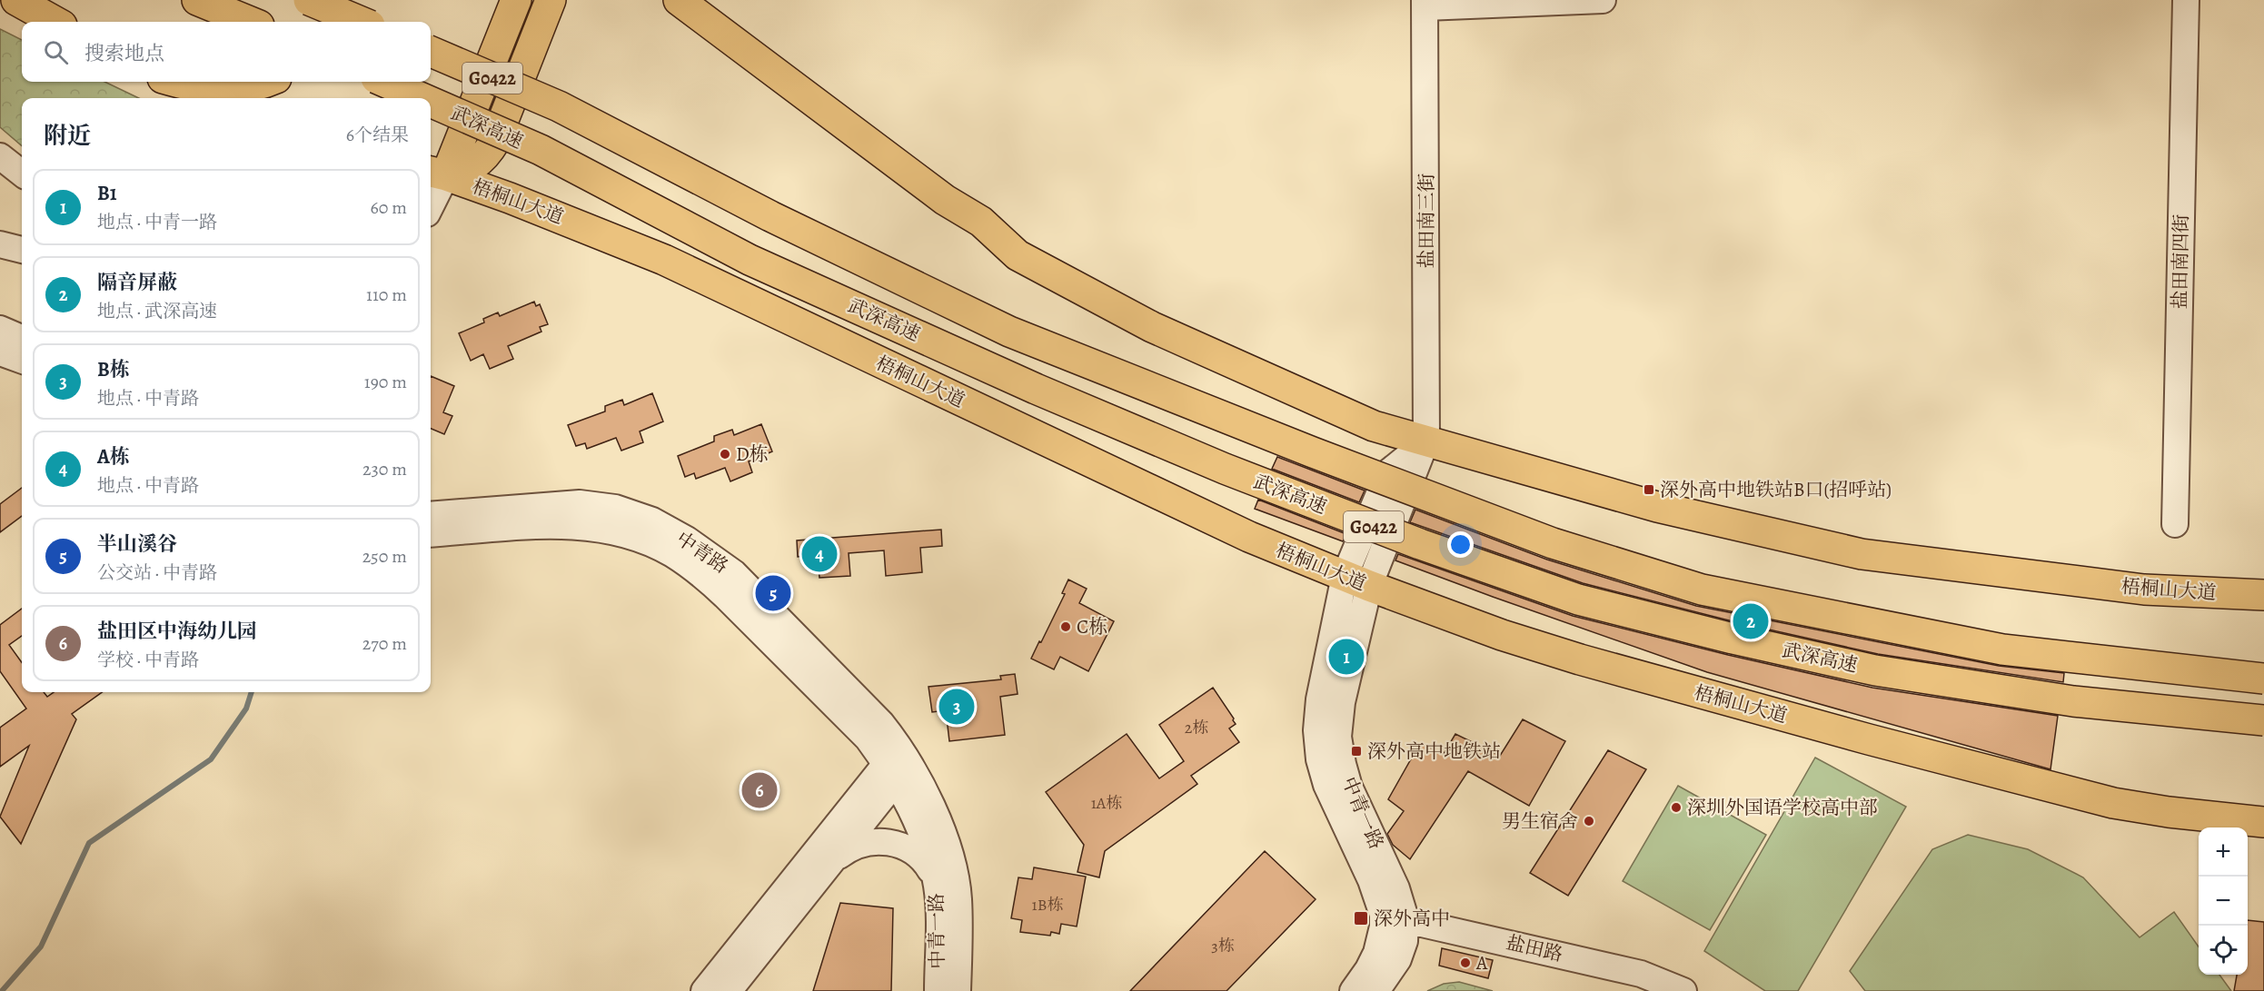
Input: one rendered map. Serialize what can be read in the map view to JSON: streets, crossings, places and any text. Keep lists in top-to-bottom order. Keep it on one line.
{"streets":{"main road":["G0422","武深高速","梧桐山大道"],"street":["盐田南三街","盐田南四街","中青路","中青一路","盐田路"]},"crossings":[["梧桐山大道","盐田南三街"],["梧桐山大道","中青一路"],["盐田南三街","中青一路"],["中青路","中青一路"],["中青一路","盐田路"]],"places":{"other":["D栋","C栋","深圳外国语学校高中部","男生宿舍","A"],"transit":["深外高中地铁站B口(招呼站)","深外高中地铁站","深外高中"]},"house_numbers":["2栋","1A栋","1B栋","3栋"],"page":{"search":"搜索地点","heading":["附近","6个结果"],"list":[{"mark":"1","name":"B1","note":"地点 · 中青一路","value":"60 m"},{"mark":"2","name":"隔音屏蔽","note":"地点 · 武深高速","value":"110 m"},{"mark":"3","name":"B栋","note":"地点 · 中青路","value":"190 m"},{"mark":"4","name":"A栋","note":"地点 · 中青路","value":"230 m"},{"mark":"5","name":"半山溪谷","note":"公交站 · 中青路","value":"250 m"},{"mark":"6","name":"盐田区中海幼儿园","note":"学校 · 中青路","value":"270 m"}],"pins":["4","5","2","1","3","6"],"map_buttons":["+","−"]}}
